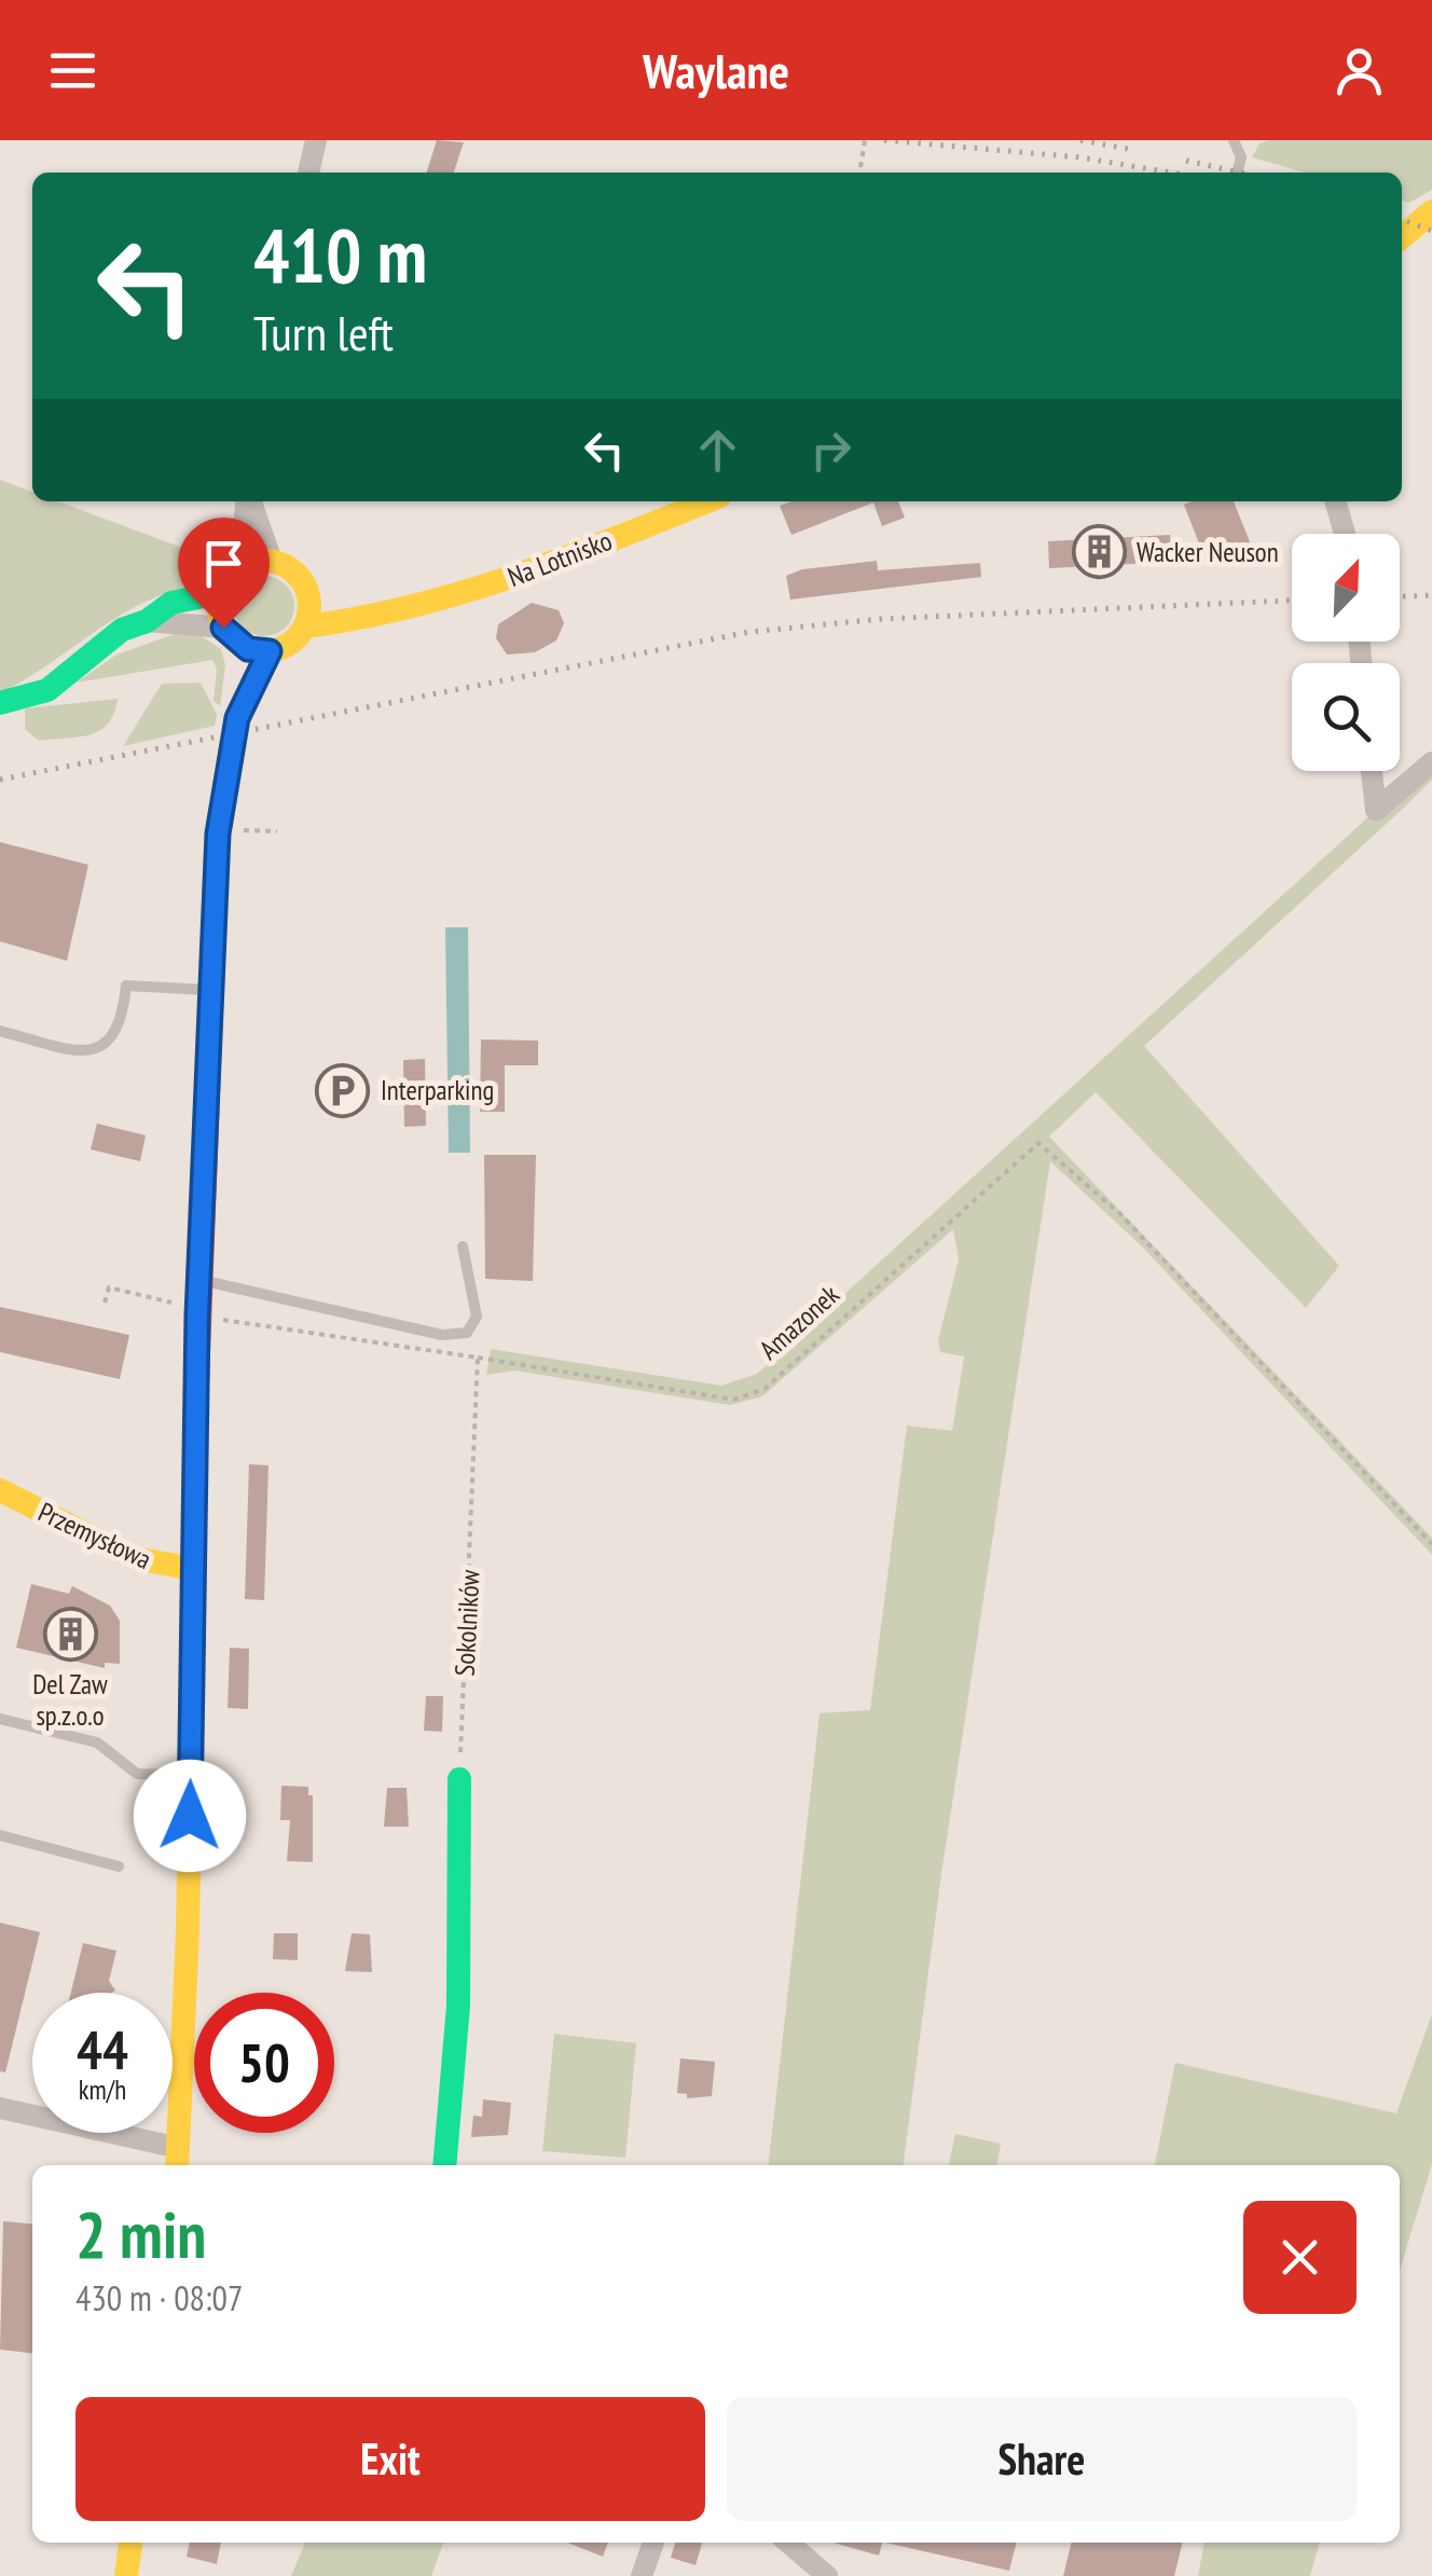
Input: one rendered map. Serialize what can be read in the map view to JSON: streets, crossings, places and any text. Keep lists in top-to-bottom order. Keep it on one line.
{"streets":{"main road":["Na Lotnisko","Przemysłowa"],"path":["Amazonek","Sokolników"]},"crossings":[["Amazonek","Sokolników"]],"places":{"building":["Wacker Neuson","Del Zaw sp.z.o.o"],"parking":["Interparking"]},"north":"top right","page":{"header":"Waylane","turn":["410 m","Turn left"],"speed":"44 km/h","limit":"50","heading":["2 min","430 m · 08:07"],"buttons":["Exit","Share"]}}
